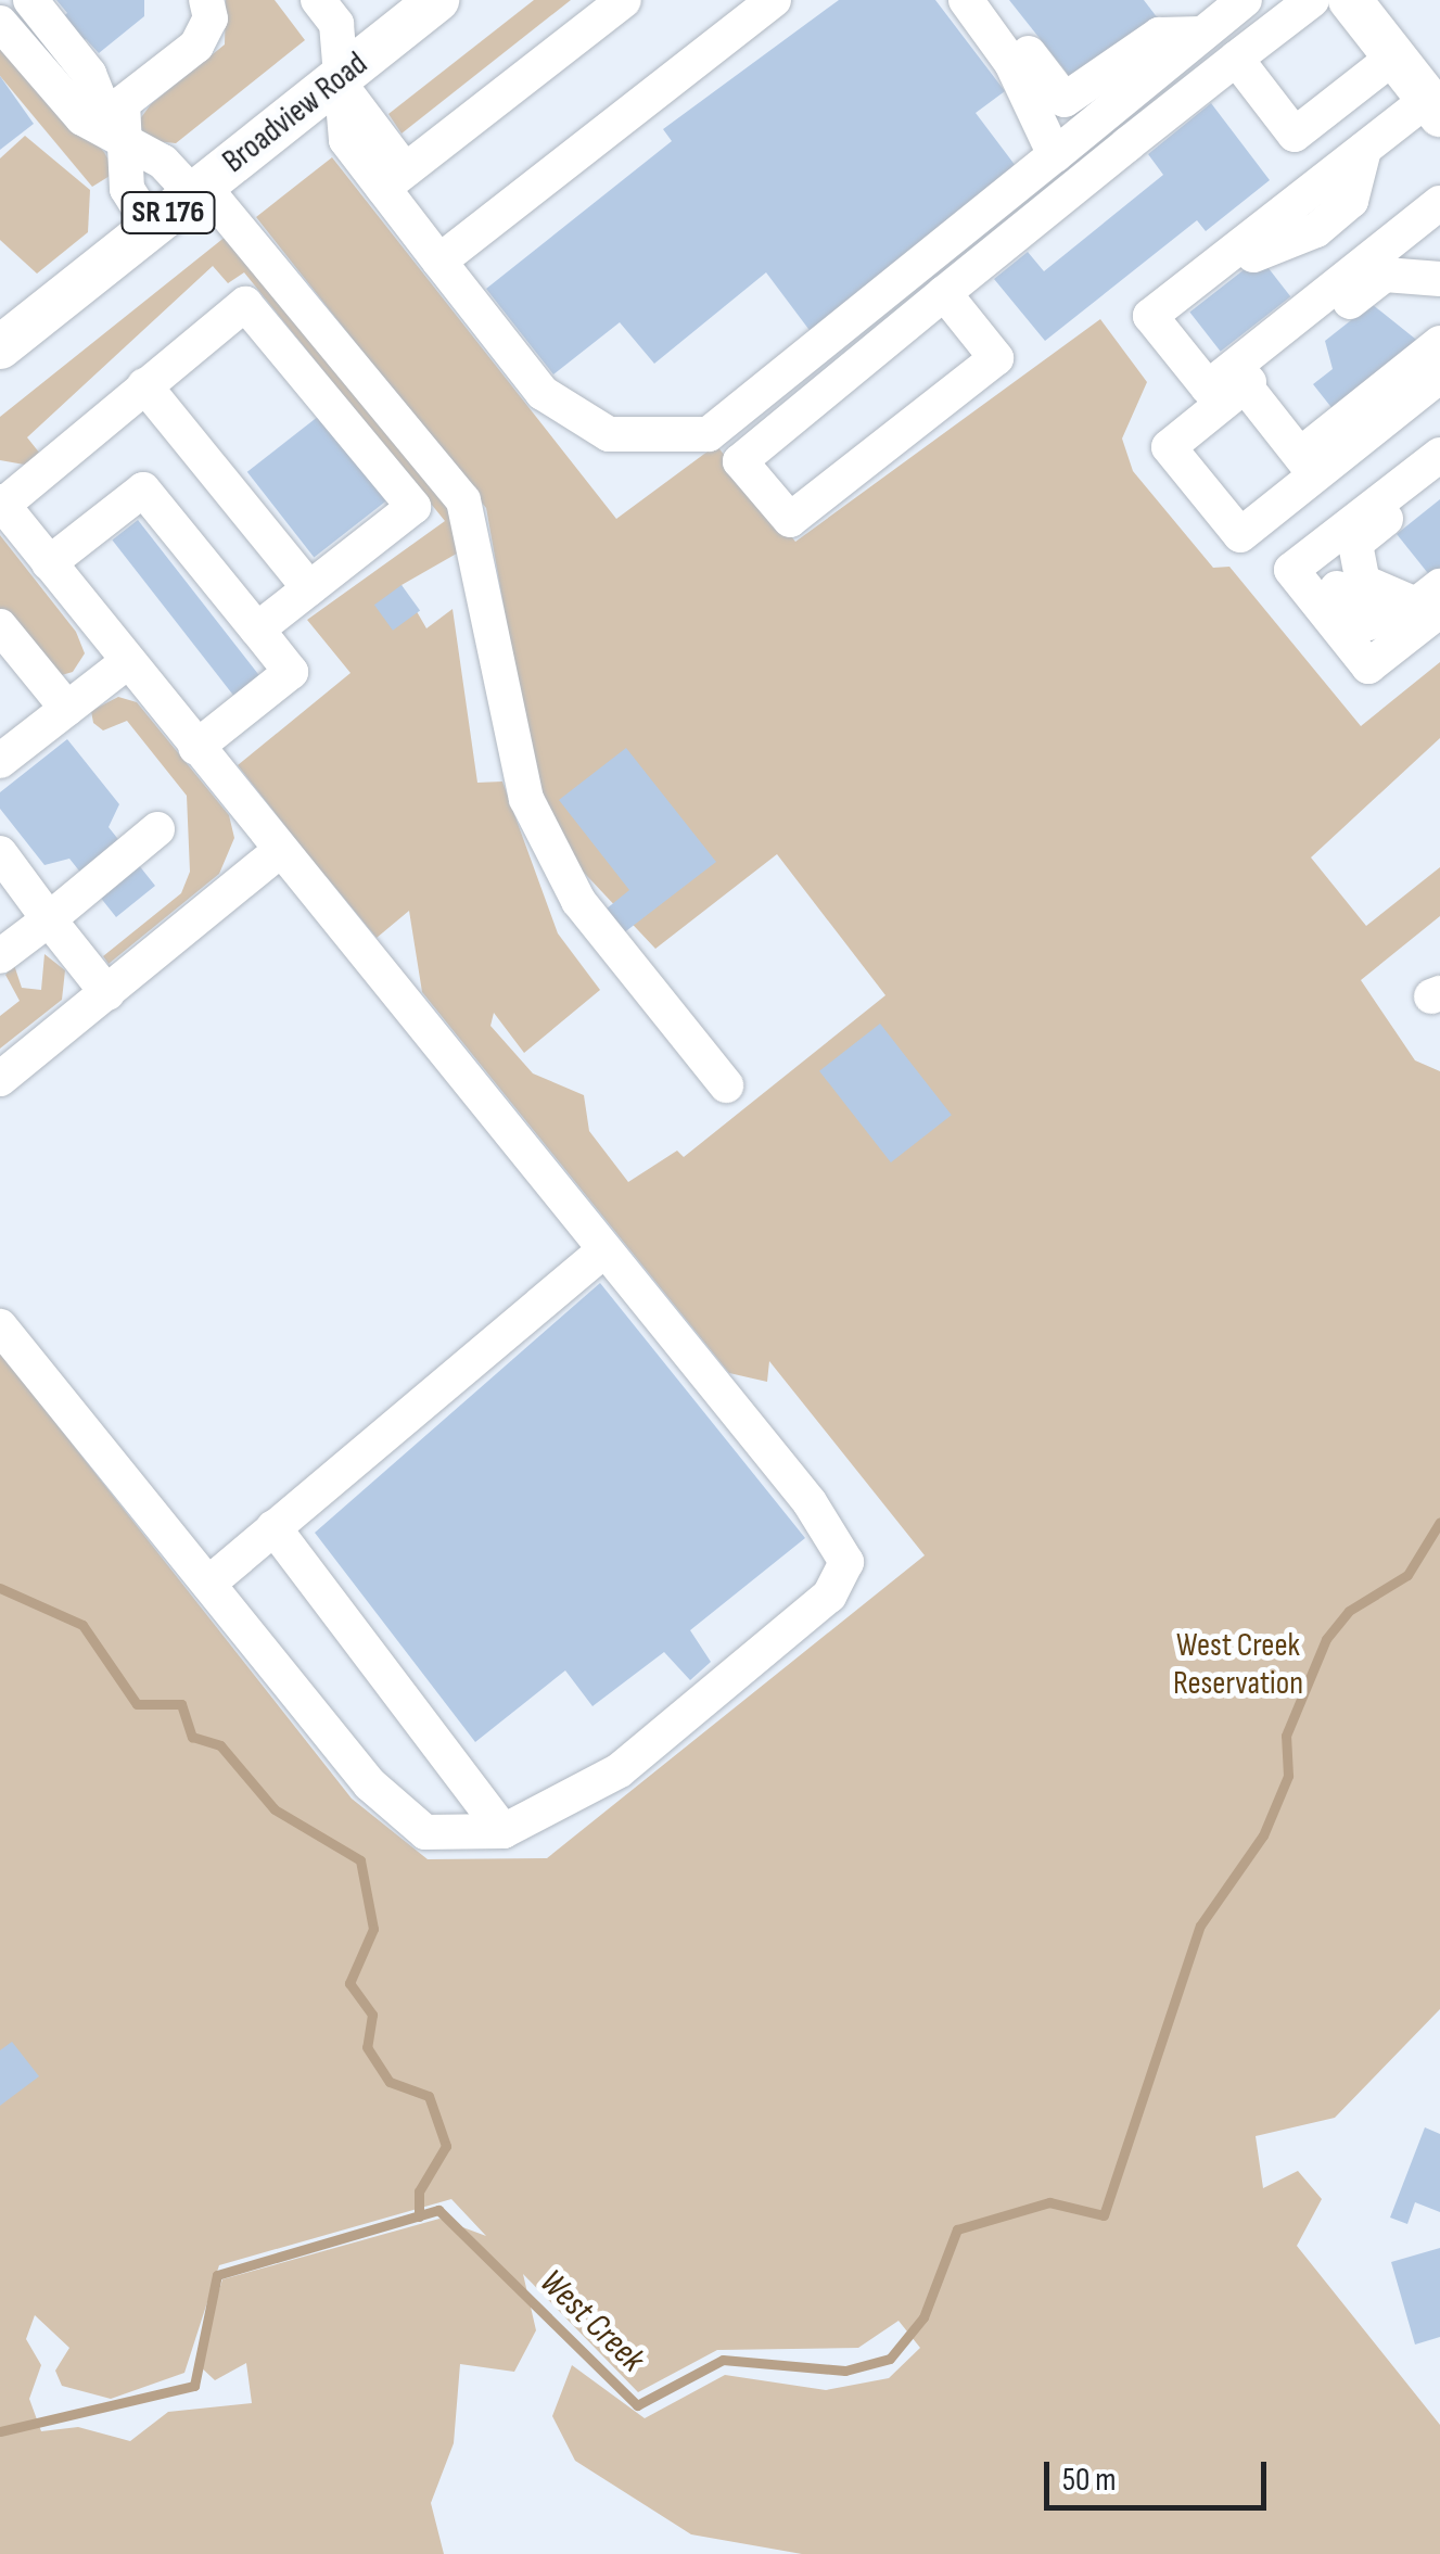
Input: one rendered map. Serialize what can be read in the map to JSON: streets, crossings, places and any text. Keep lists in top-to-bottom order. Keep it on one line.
{"streets":{"main road":["Broadview Road","SR 176"]},"water":["West Creek"],"parks":["West Creek Reservation"],"scale_bar":"50 m"}
